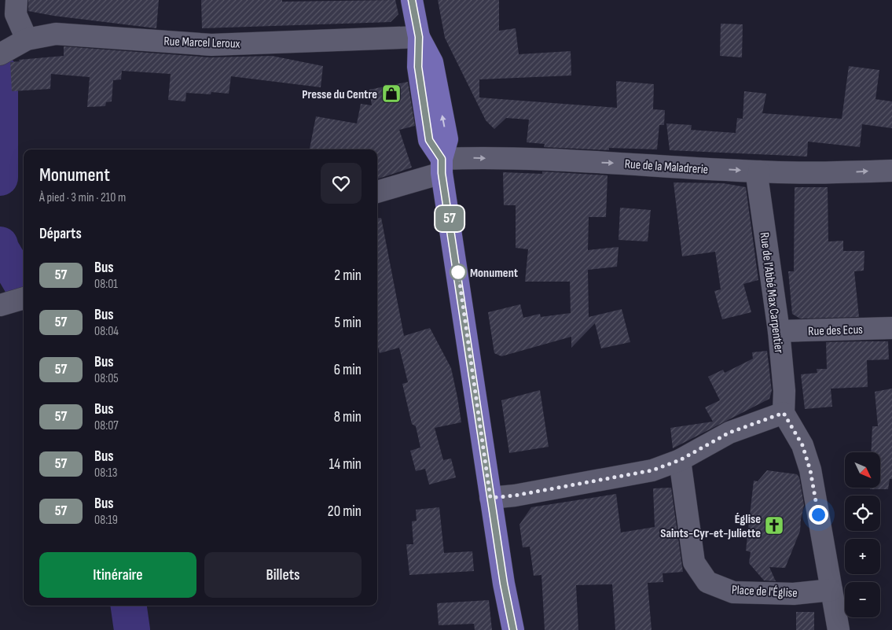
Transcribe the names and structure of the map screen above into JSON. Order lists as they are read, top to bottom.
{
  "streets": {
    "street": [
      "Rue Marcel Leroux",
      "Rue de la Maladrerie",
      "Rue de l'Abbé Max Carpentier",
      "Rue des Ecus",
      "Place de l'Église"
    ]
  },
  "crossings": [
    ["Rue de la Maladrerie", "Rue de l'Abbé Max Carpentier"],
    ["Rue de l'Abbé Max Carpentier", "Rue des Ecus"]
  ],
  "one_way": ["Rue de la Maladrerie"],
  "places": {
    "shop": ["Presse du Centre"],
    "other": ["Monument"],
    "church": ["Église Saints-Cyr-et-Juliette"]
  },
  "lines": ["bus line 57"],
  "north": "bottom right",
  "page": {
    "on_map": "57",
    "heading": [
      ["Monument", "À pied · 3 min · 210 m"],
      "Départs"
    ],
    "list": [
      {
        "mark": "57",
        "name": "Bus",
        "note": "08:01",
        "value": "2 min"
      },
      {
        "mark": "57",
        "name": "Bus",
        "note": "08:04",
        "value": "5 min"
      },
      {
        "mark": "57",
        "name": "Bus",
        "note": "08:05",
        "value": "6 min"
      },
      {
        "mark": "57",
        "name": "Bus",
        "note": "08:07",
        "value": "8 min"
      },
      {
        "mark": "57",
        "name": "Bus",
        "note": "08:13",
        "value": "14 min"
      },
      {
        "mark": "57",
        "name": "Bus",
        "note": "08:19",
        "value": "20 min"
      }
    ],
    "map_buttons": ["+", "−"],
    "buttons": ["Itinéraire", "Billets"]
  }
}
